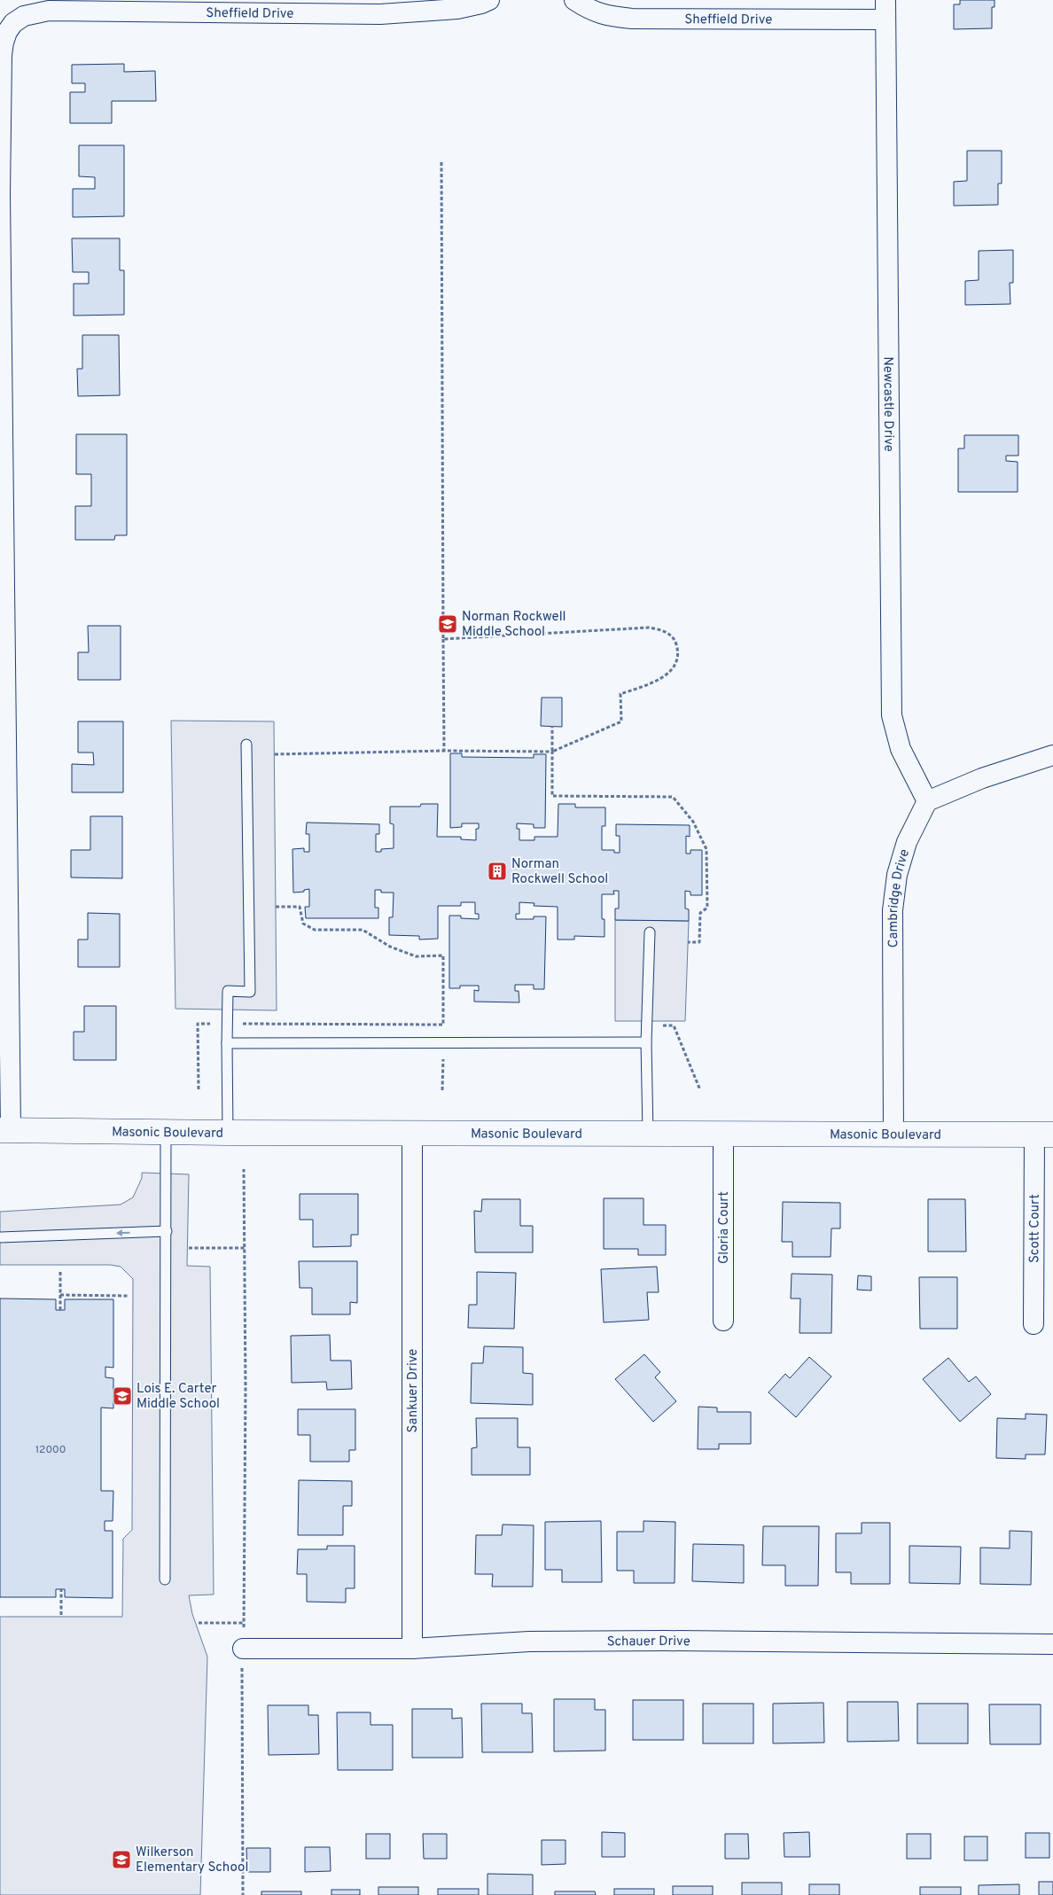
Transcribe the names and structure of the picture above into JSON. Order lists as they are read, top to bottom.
{
  "streets": {
    "street": [
      "Sheffield Drive",
      "Newcastle Drive",
      "Cambridge Drive",
      "Masonic Boulevard",
      "Gloria Court",
      "Scott Court",
      "Sankuer Drive",
      "Schauer Drive"
    ]
  },
  "crossings": [
    ["Sheffield Drive", "Newcastle Drive"],
    ["Sheffield Drive", "Masonic Boulevard"],
    ["Newcastle Drive", "Cambridge Drive"],
    ["Cambridge Drive", "Masonic Boulevard"],
    ["Masonic Boulevard", "Gloria Court"],
    ["Masonic Boulevard", "Scott Court"],
    ["Masonic Boulevard", "Sankuer Drive"],
    ["Sankuer Drive", "Schauer Drive"]
  ],
  "places": {
    "school or university": ["Norman Rockwell Middle School", "Lois E. Carter Middle School", "Wilkerson Elementary School"],
    "building": ["Norman Rockwell School"]
  },
  "house_numbers": ["12000"]
}
